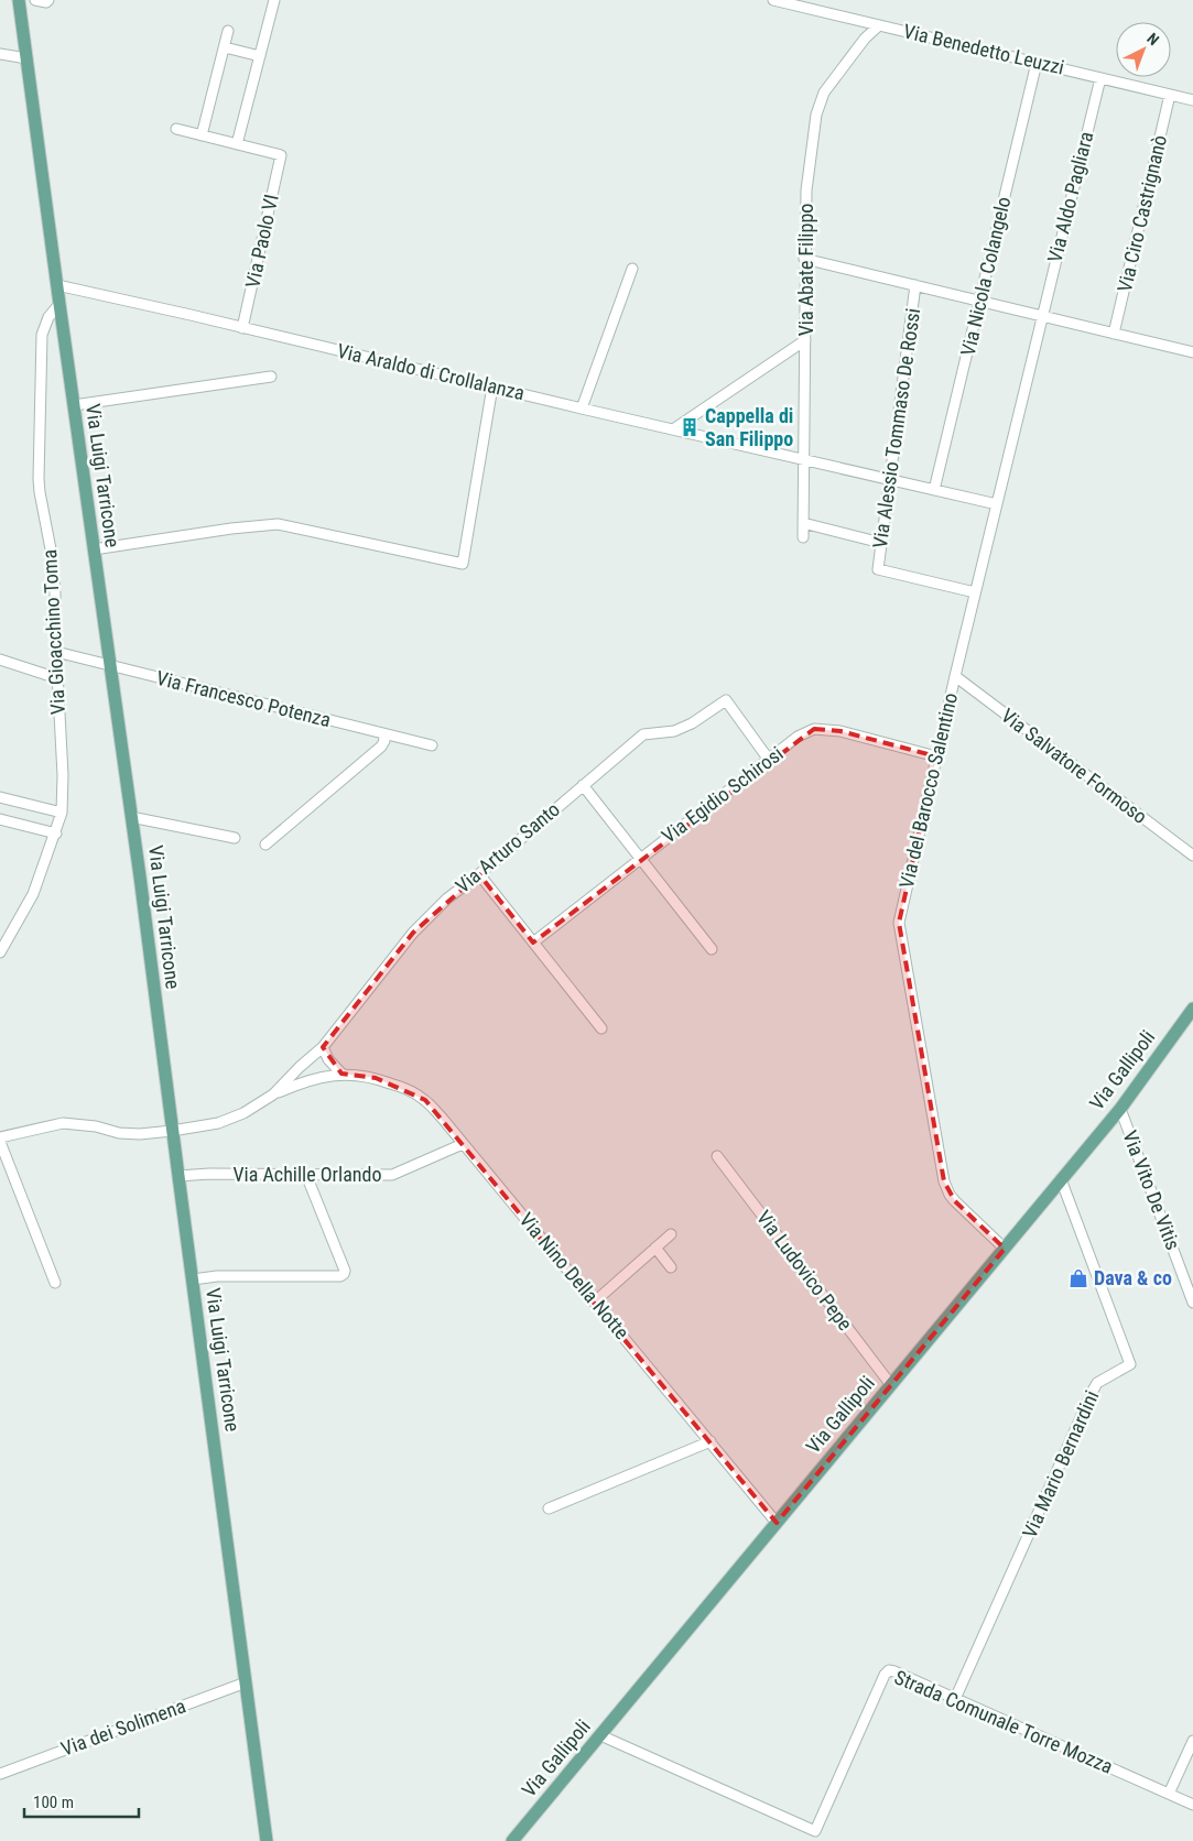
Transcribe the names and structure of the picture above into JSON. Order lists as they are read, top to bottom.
{
  "streets": {
    "main road": ["Via Luigi Tarricone", "Via Gallipoli"],
    "street": [
      "Via Benedetto Leuzzi",
      "Via Aldo Pagliara",
      "Via Ciro Castrignanò",
      "Via Paolo VI",
      "Via Abate Filippo",
      "Via Nicola Colangelo",
      "Via Araldo di Crollalanza",
      "Via Alessio Tommaso De Rossi",
      "Via Gioacchino Toma",
      "Via Francesco Potenza",
      "Via Salvatore Formoso",
      "Via del Barocco Salentino",
      "Via Egidio Schirosi",
      "Via Arturo Santo",
      "Via Achille Orlando",
      "Via Vito De Vitis",
      "Via Ludovico Pepe",
      "Via Nino Della Notte",
      "Via Mario Bernardini",
      "Strada Comunale Torre Mozza",
      "Via dei Solimena"
    ]
  },
  "crossings": [
    ["Via Benedetto Leuzzi", "Via Aldo Pagliara"],
    ["Via Benedetto Leuzzi", "Via Ciro Castrignanò"],
    ["Via Benedetto Leuzzi", "Via Abate Filippo"],
    ["Via Benedetto Leuzzi", "Via Nicola Colangelo"],
    ["Via Aldo Pagliara", "Via del Barocco Salentino"],
    ["Via Paolo VI", "Via Araldo di Crollalanza"],
    ["Via Abate Filippo", "Via Araldo di Crollalanza"],
    ["Via Nicola Colangelo", "Via Araldo di Crollalanza"],
    ["Via Araldo di Crollalanza", "Via Alessio Tommaso De Rossi"],
    ["Via Araldo di Crollalanza", "Via Luigi Tarricone"],
    ["Via Araldo di Crollalanza", "Via del Barocco Salentino"],
    ["Via Alessio Tommaso De Rossi", "Via del Barocco Salentino"],
    ["Via Luigi Tarricone", "Via Gioacchino Toma"],
    ["Via Luigi Tarricone", "Via Francesco Potenza"],
    ["Via Luigi Tarricone", "Via Arturo Santo"],
    ["Via Luigi Tarricone", "Via Achille Orlando"],
    ["Via Luigi Tarricone", "Via dei Solimena"],
    ["Via Gioacchino Toma", "Via Francesco Potenza"],
    ["Via Salvatore Formoso", "Via del Barocco Salentino"],
    ["Via del Barocco Salentino", "Via Egidio Schirosi"],
    ["Via del Barocco Salentino", "Via Gallipoli"],
    ["Via Egidio Schirosi", "Via Arturo Santo"],
    ["Via Arturo Santo", "Via Nino Della Notte"],
    ["Via Gallipoli", "Via Vito De Vitis"],
    ["Via Gallipoli", "Via Ludovico Pepe"],
    ["Via Gallipoli", "Via Nino Della Notte"],
    ["Via Gallipoli", "Via Mario Bernardini"],
    ["Via Gallipoli", "Strada Comunale Torre Mozza"],
    ["Via Achille Orlando", "Via Nino Della Notte"],
    ["Via Mario Bernardini", "Strada Comunale Torre Mozza"]
  ],
  "places": {
    "building": ["Cappella di San Filippo"],
    "shop": ["Dava & co"]
  },
  "scale_bar": "100 m",
  "north": "top right"
}
